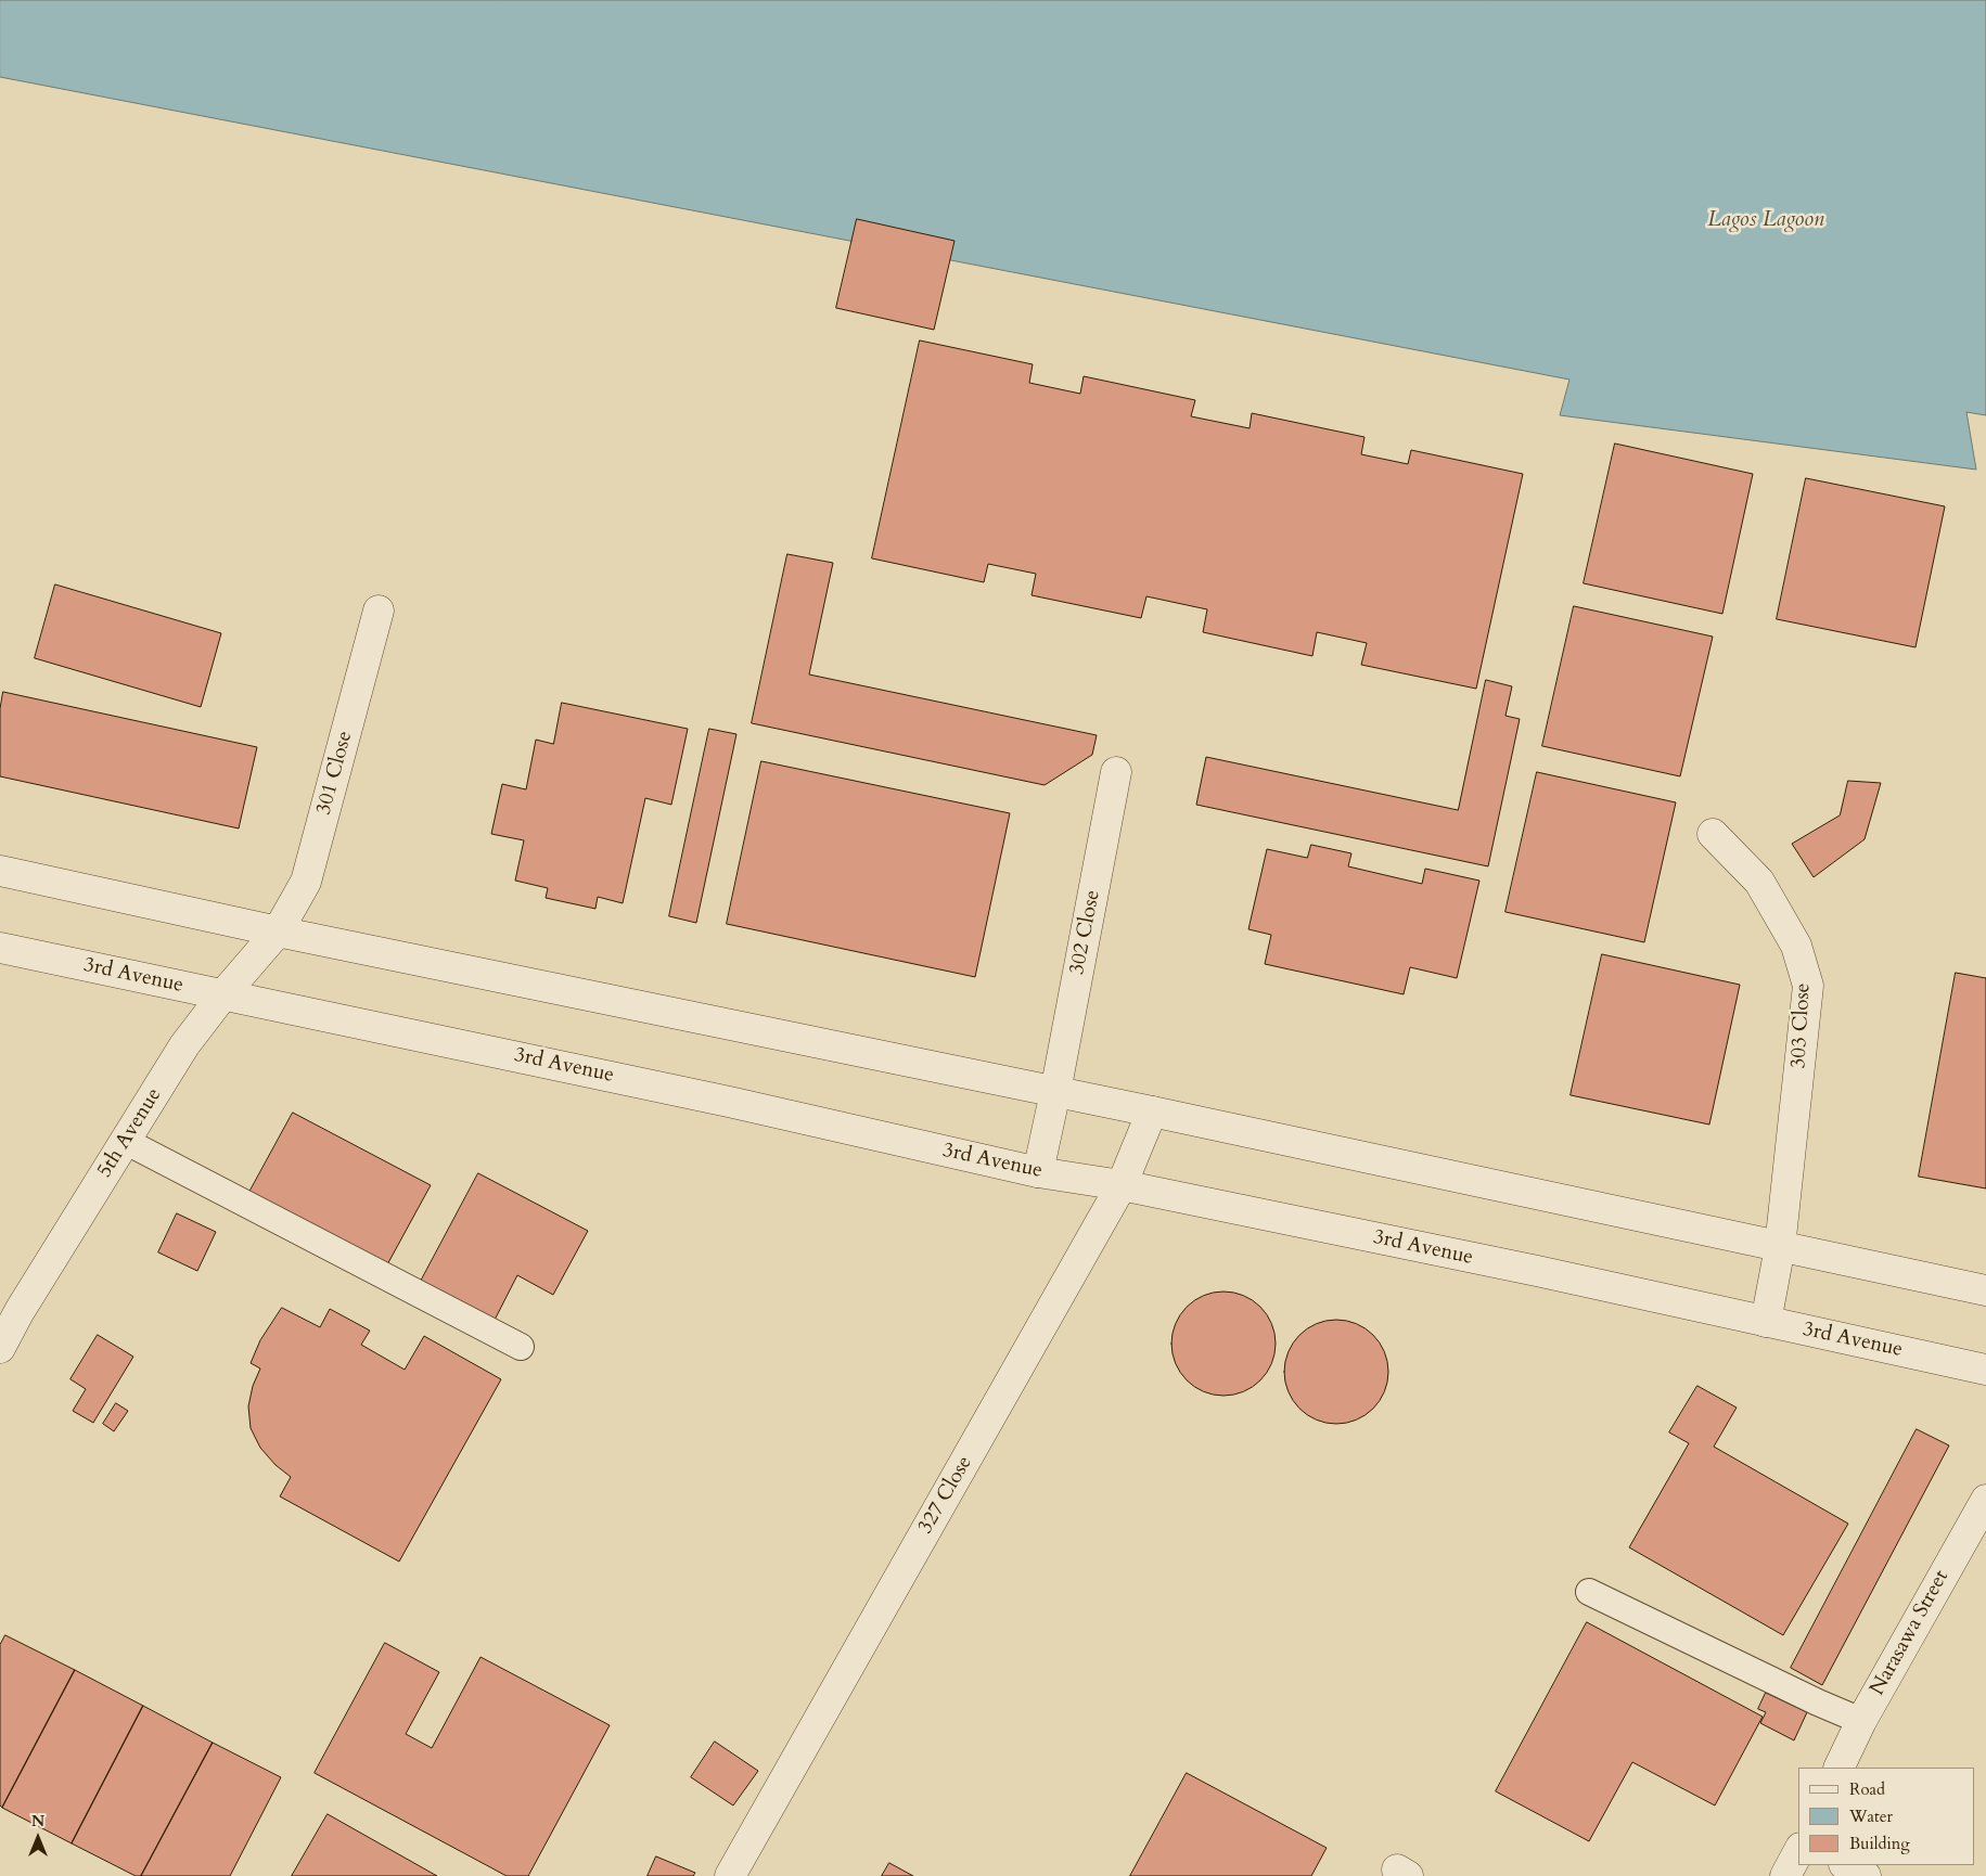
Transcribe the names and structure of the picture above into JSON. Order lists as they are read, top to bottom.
{
  "streets": {
    "street": [
      "301 Close",
      "302 Close",
      "3rd Avenue",
      "303 Close",
      "5th Avenue",
      "327 Close",
      "Narasawa Street"
    ]
  },
  "crossings": [
    ["301 Close", "5th Avenue"],
    ["302 Close", "3rd Avenue"],
    ["3rd Avenue", "303 Close"],
    ["3rd Avenue", "5th Avenue"],
    ["3rd Avenue", "327 Close"]
  ],
  "water": ["Lagos Lagoon"],
  "legend": ["Road", "Water", "Building"],
  "north": "top"
}
